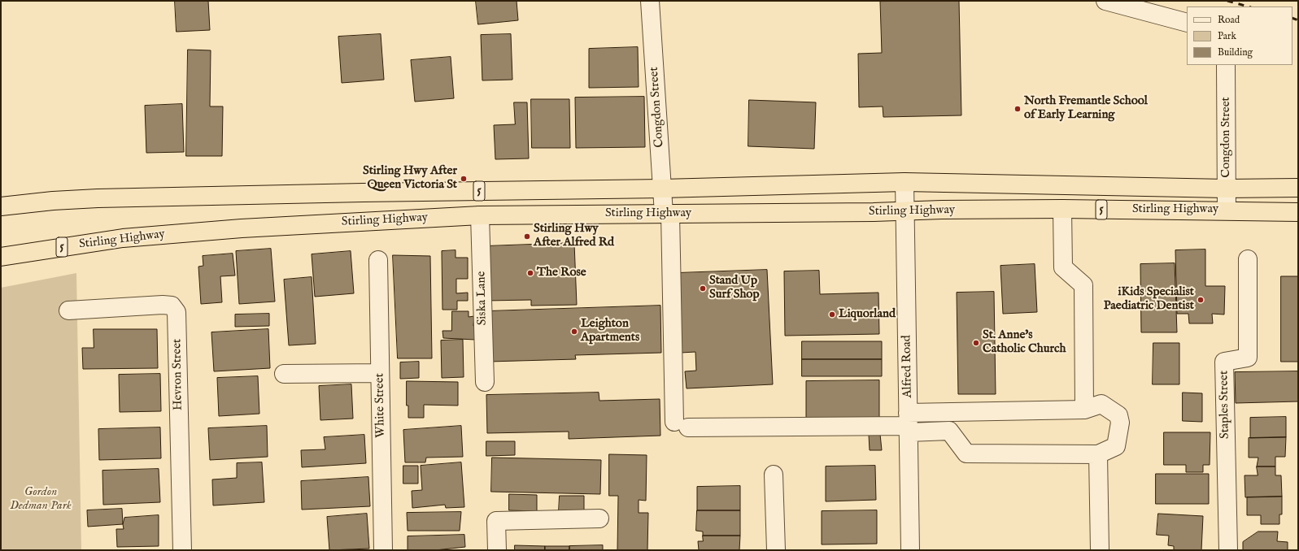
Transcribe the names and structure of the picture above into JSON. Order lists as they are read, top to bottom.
{
  "streets": {
    "highway": ["5", "Stirling Highway"],
    "street": [
      "Congdon Street",
      "Siska Lane",
      "Alfred Road",
      "Hevron Street",
      "Staples Street",
      "White Street"
    ]
  },
  "crossings": [
    ["Congdon Street", "Stirling Highway"],
    ["Congdon Street", "Alfred Road"],
    ["Stirling Highway", "Siska Lane"],
    ["Stirling Highway", "Alfred Road"]
  ],
  "parks": ["Gordon Dedman Park"],
  "places": [
    "North Fremantle School of Early Learning",
    "Stirling Hwy After Queen Victoria St",
    "Stirling Hwy After Alfred Rd",
    "The Rose",
    "Stand Up Surf Shop",
    "iKids Specialist Paediatric Dentist",
    "Liquorland",
    "Leighton Apartments",
    "St. Anne's Catholic Church"
  ],
  "legend": ["Road", "Park", "Building"]
}
